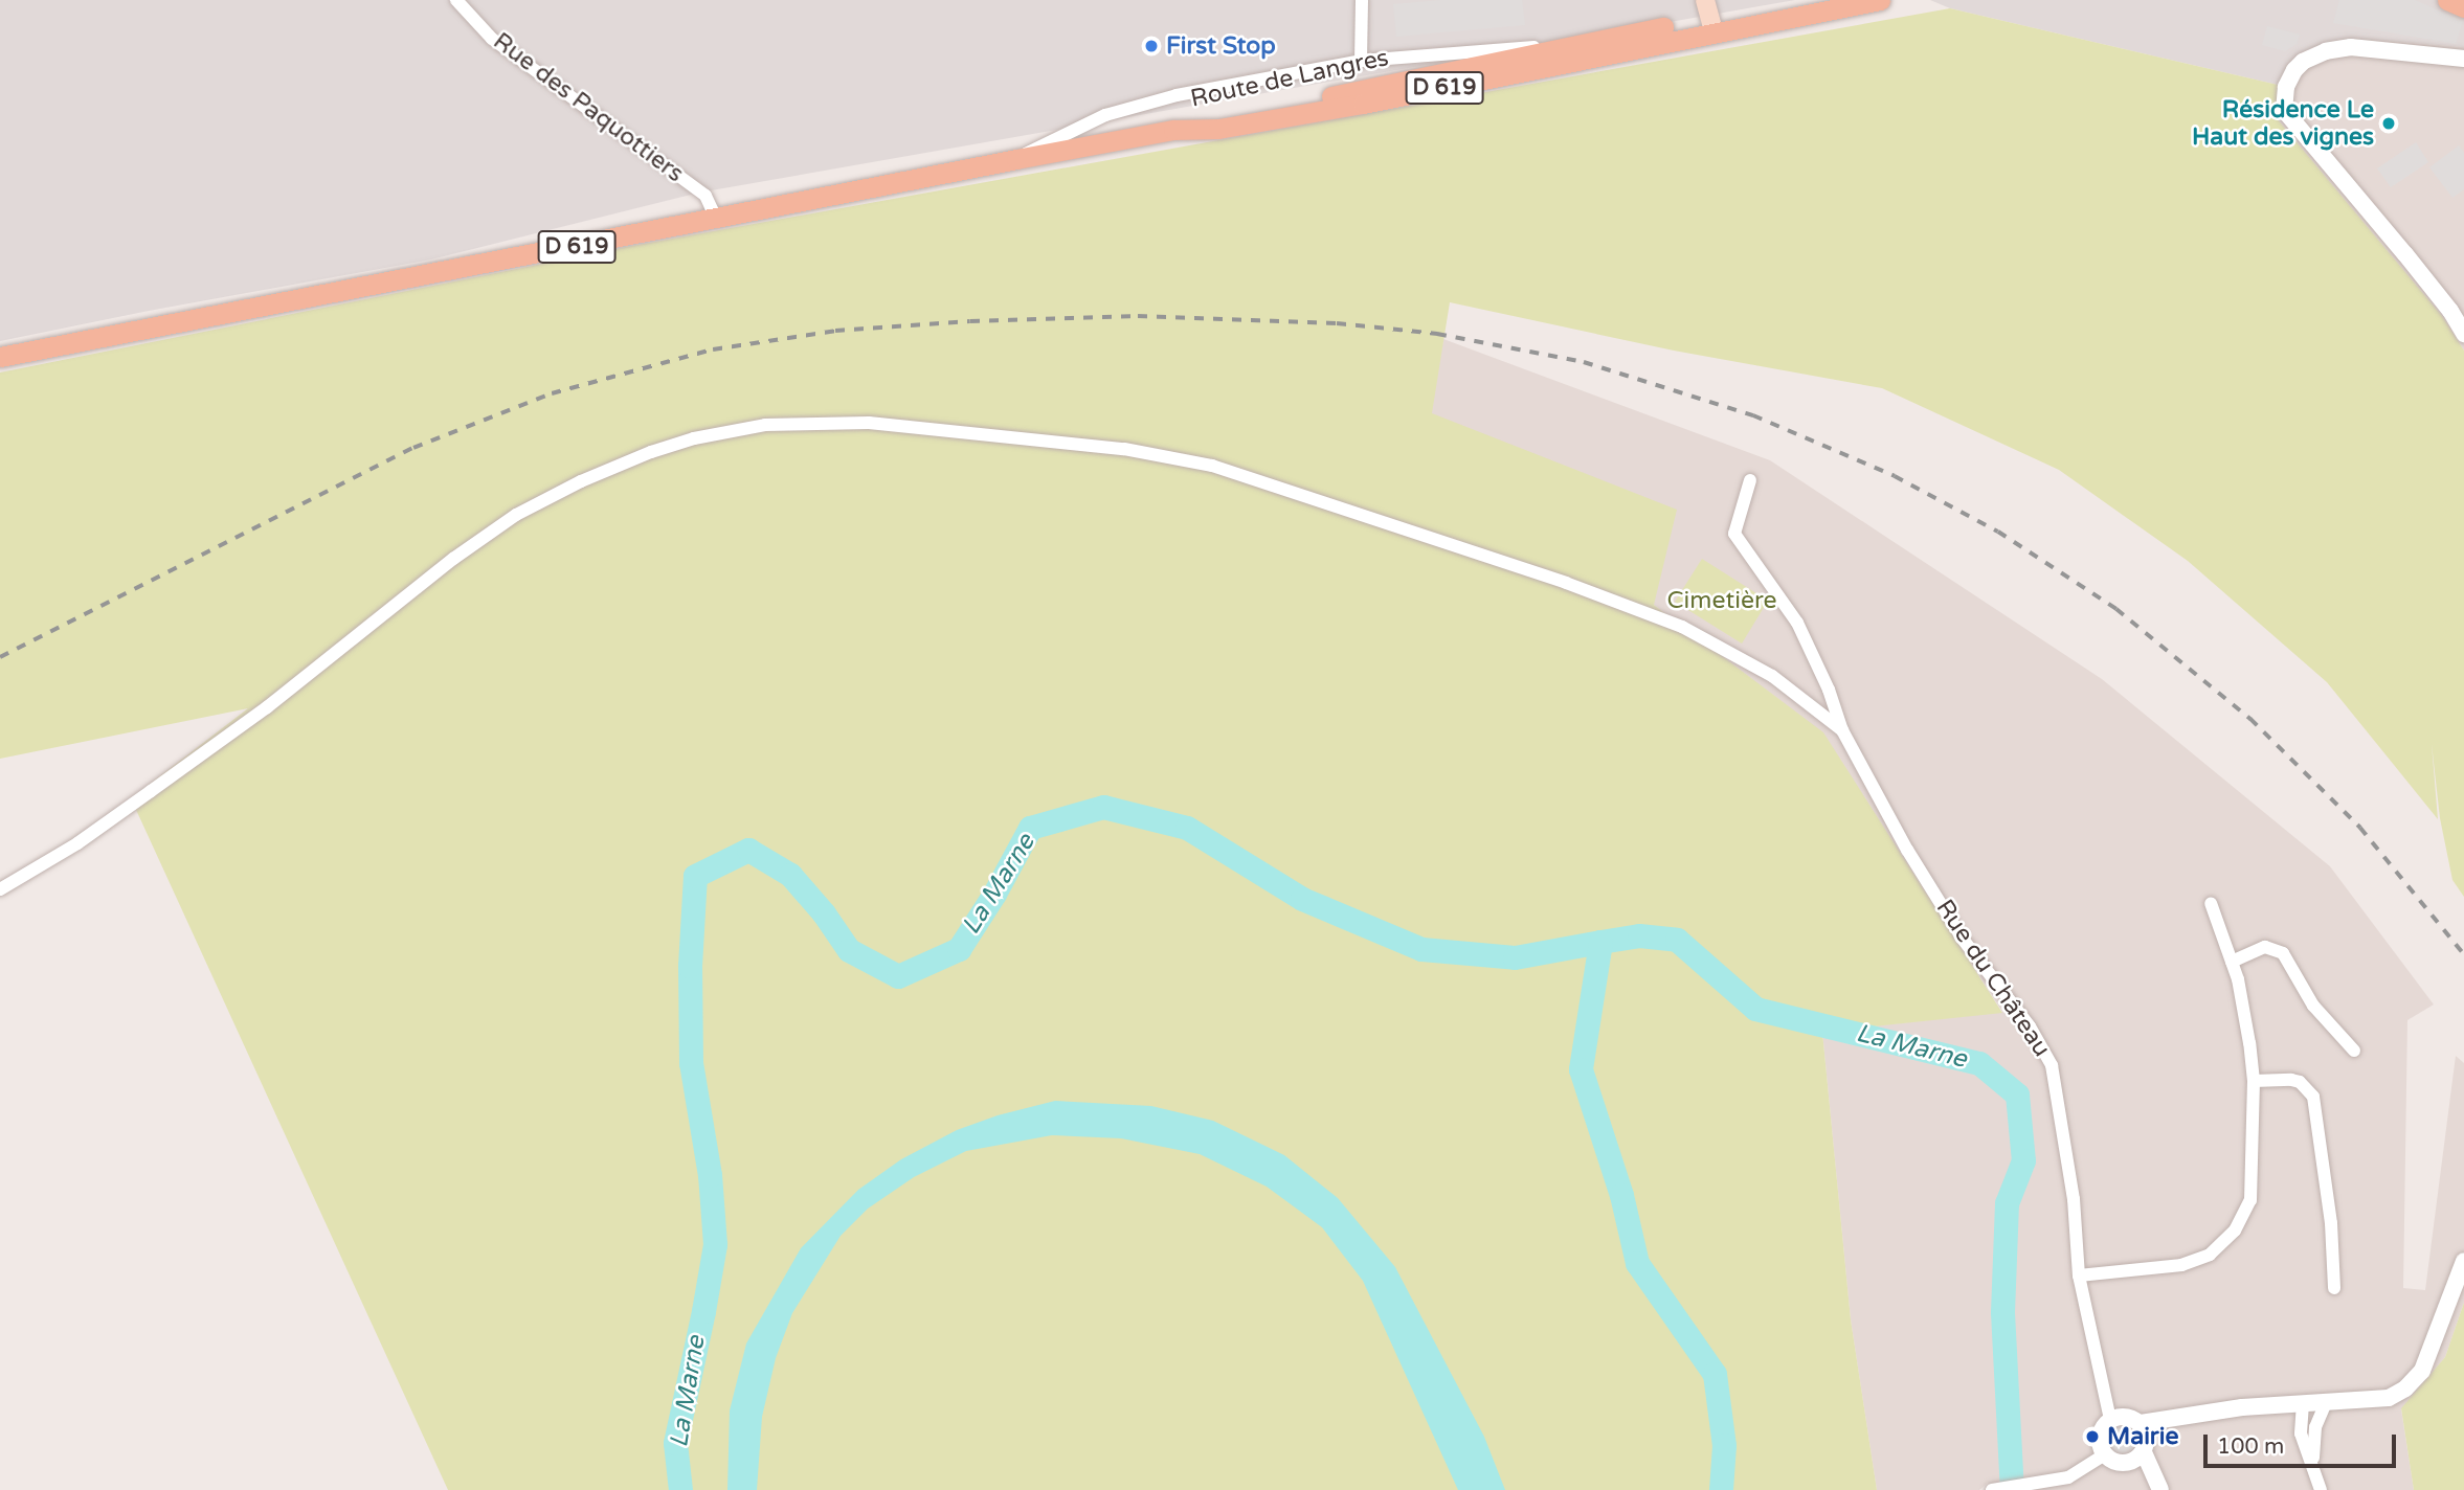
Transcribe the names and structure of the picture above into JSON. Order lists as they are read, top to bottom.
{
  "streets": {
    "main road": ["Route de Langres", "D 619"],
    "street": ["Rue des Paquottiers", "Rue du Château"]
  },
  "crossings": [
    ["Route de Langres", "D 619"],
    ["D 619", "Rue des Paquottiers"]
  ],
  "water": ["La Marne"],
  "parks": ["Cimetière"],
  "places": ["First Stop", "Résidence Le Haut des vignes", "Mairie"],
  "scale_bar": "100 m"
}
